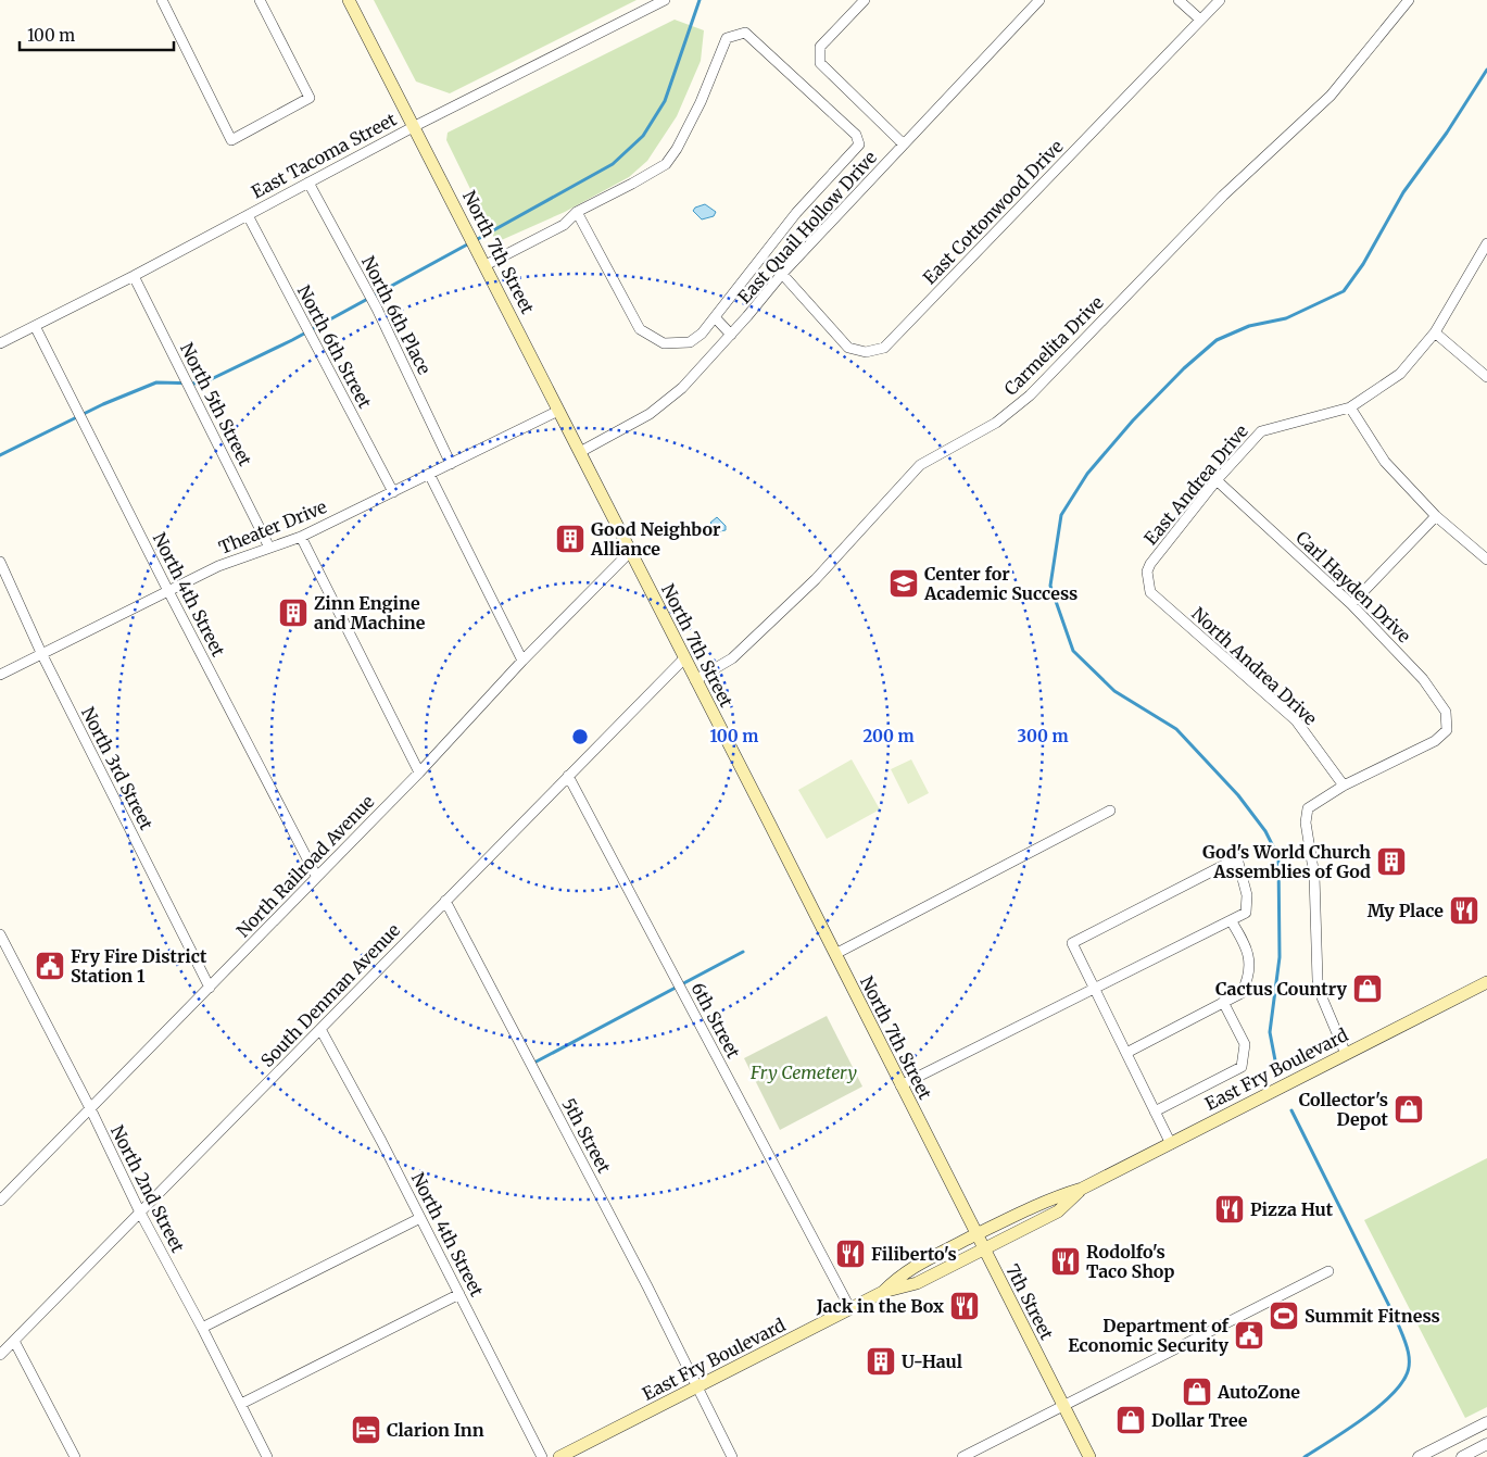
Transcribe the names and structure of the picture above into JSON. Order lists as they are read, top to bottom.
{
  "streets": {
    "main road": ["North 7th Street", "East Fry Boulevard", "7th Street"],
    "street": [
      "East Tacoma Street",
      "East Cottonwood Drive",
      "East Quail Hollow Drive",
      "North 6th Place",
      "Carmelita Drive",
      "North 6th Street",
      "North 5th Street",
      "East Andrea Drive",
      "Theater Drive",
      "Carl Hayden Drive",
      "North 4th Street",
      "North Andrea Drive",
      "North 3rd Street",
      "North Railroad Avenue",
      "South Denman Avenue",
      "6th Street",
      "5th Street",
      "North 2nd Street"
    ]
  },
  "crossings": [
    ["East Tacoma Street", "North 7th Street"],
    ["East Tacoma Street", "North 6th Place"],
    ["East Tacoma Street", "North 6th Street"],
    ["East Tacoma Street", "North 5th Street"],
    ["East Tacoma Street", "North 4th Street"],
    ["East Cottonwood Drive", "East Quail Hollow Drive"],
    ["East Quail Hollow Drive", "North 7th Street"],
    ["North 7th Street", "Carmelita Drive"],
    ["North 7th Street", "Theater Drive"],
    ["North 7th Street", "North Railroad Avenue"],
    ["North 7th Street", "South Denman Avenue"],
    ["North 7th Street", "East Fry Boulevard"],
    ["North 7th Street", "7th Street"],
    ["North 6th Place", "Theater Drive"],
    ["North 6th Street", "Theater Drive"],
    ["North 5th Street", "Theater Drive"],
    ["East Andrea Drive", "Carl Hayden Drive"],
    ["East Andrea Drive", "North Andrea Drive"],
    ["Theater Drive", "North 4th Street"],
    ["Theater Drive", "North 3rd Street"],
    ["Carl Hayden Drive", "North Andrea Drive"],
    ["North 4th Street", "North Railroad Avenue"],
    ["North 4th Street", "South Denman Avenue"],
    ["North 3rd Street", "North Railroad Avenue"],
    ["North Railroad Avenue", "North 2nd Street"],
    ["South Denman Avenue", "6th Street"],
    ["South Denman Avenue", "5th Street"],
    ["South Denman Avenue", "North 2nd Street"],
    ["6th Street", "East Fry Boulevard"],
    ["East Fry Boulevard", "5th Street"],
    ["East Fry Boulevard", "7th Street"]
  ],
  "parks": ["Fry Cemetery"],
  "places": {
    "building": [
      "Good Neighbor Alliance",
      "Zinn Engine and Machine",
      "God's World Church Assemblies of God",
      "U-Haul"
    ],
    "school or university": ["Center for Academic Success"],
    "restaurant": [
      "My Place",
      "Pizza Hut",
      "Filiberto's",
      "Rodolfo's Taco Shop",
      "Jack in the Box"
    ],
    "public building": ["Fry Fire District Station 1", "Department of Economic Security"],
    "shop": [
      "Cactus Country",
      "Collector's Depot",
      "AutoZone",
      "Dollar Tree"
    ],
    "sports": ["Summit Fitness"],
    "hotel": ["Clarion Inn"]
  },
  "scale_bar": "100 m",
  "rings": ["100 m", "200 m", "300 m"]
}
